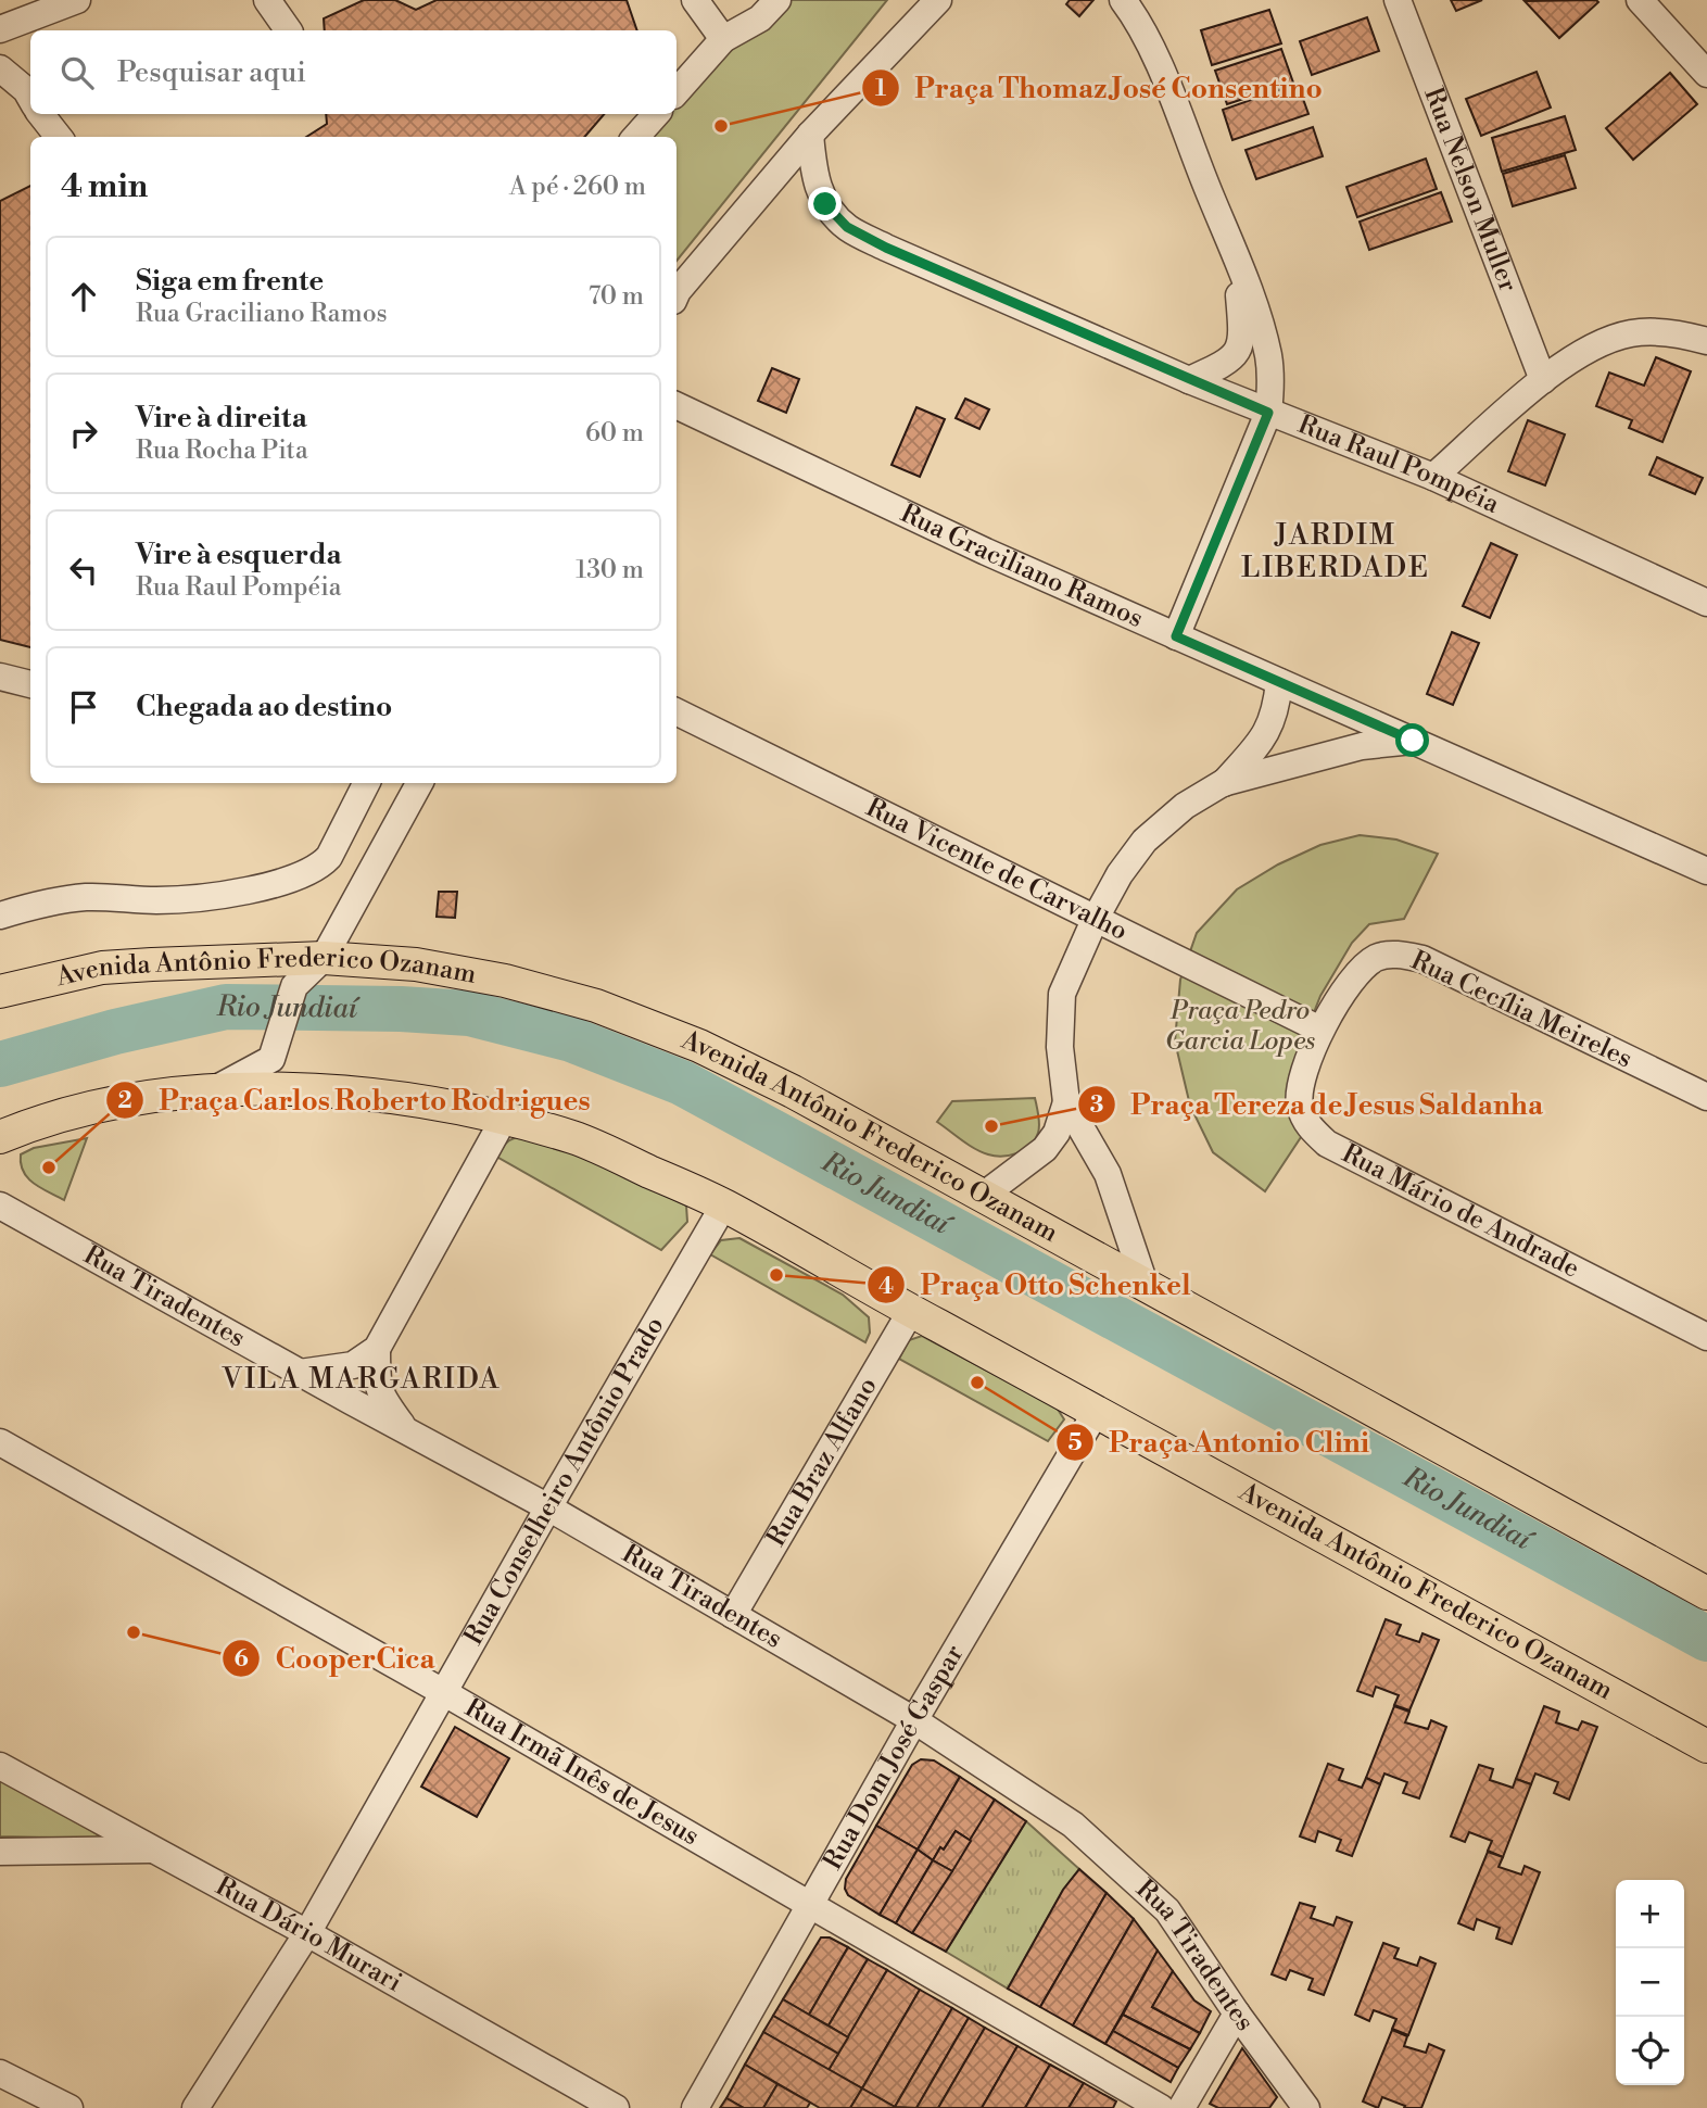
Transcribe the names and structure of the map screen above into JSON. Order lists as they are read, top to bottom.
{
  "streets": {
    "main road": ["Avenida Antônio Frederico Ozanam"],
    "street": [
      "Rua Nelson Muller",
      "Rua Raul Pompéia",
      "Rua Graciliano Ramos",
      "Rua Vicente de Carvalho",
      "Rua Cecília Meireles",
      "Rua Mário de Andrade",
      "Rua Tiradentes",
      "Rua Braz Alfano",
      "Rua Conselheiro Antônio Prado",
      "Rua Dom José Gaspar",
      "Rua Irmã Inês de Jesus",
      "Rua Dário Murari"
    ]
  },
  "crossings": [
    ["Rua Vicente de Carvalho", "Rua Cecília Meireles"],
    ["Rua Vicente de Carvalho", "Rua Mário de Andrade"],
    ["Avenida Antônio Frederico Ozanam", "Rua Braz Alfano"],
    ["Avenida Antônio Frederico Ozanam", "Rua Conselheiro Antônio Prado"],
    ["Avenida Antônio Frederico Ozanam", "Rua Dom José Gaspar"],
    ["Rua Cecília Meireles", "Rua Mário de Andrade"],
    ["Rua Tiradentes", "Rua Braz Alfano"],
    ["Rua Tiradentes", "Rua Conselheiro Antônio Prado"],
    ["Rua Tiradentes", "Rua Dom José Gaspar"],
    ["Rua Conselheiro Antônio Prado", "Rua Irmã Inês de Jesus"],
    ["Rua Conselheiro Antônio Prado", "Rua Dário Murari"],
    ["Rua Dom José Gaspar", "Rua Irmã Inês de Jesus"]
  ],
  "districts": ["JARDIM LIBERDADE", "VILA MARGARIDA"],
  "water": ["Rio Jundiaí"],
  "parks": ["Praça Pedro Garcia Lopes"],
  "places": [
    "Praça Thomaz José Consentino",
    "Praça Tereza de Jesus Saldanha",
    "Praça Carlos Roberto Rodrigues",
    "Praça Otto Schenkel",
    "Praça Antonio Clini",
    "CooperCica"
  ],
  "page": {
    "search": "Pesquisar aqui",
    "heading": ["4 min", "A pé · 260 m"],
    "list": [
      ["Siga em frente", "Rua Graciliano Ramos", "70 m"],
      ["Vire à direita", "Rua Rocha Pita", "60 m"],
      ["Vire à esquerda", "Rua Raul Pompéia", "130 m"],
      "Chegada ao destino"
    ],
    "map_buttons": ["+", "−"]
  }
}
